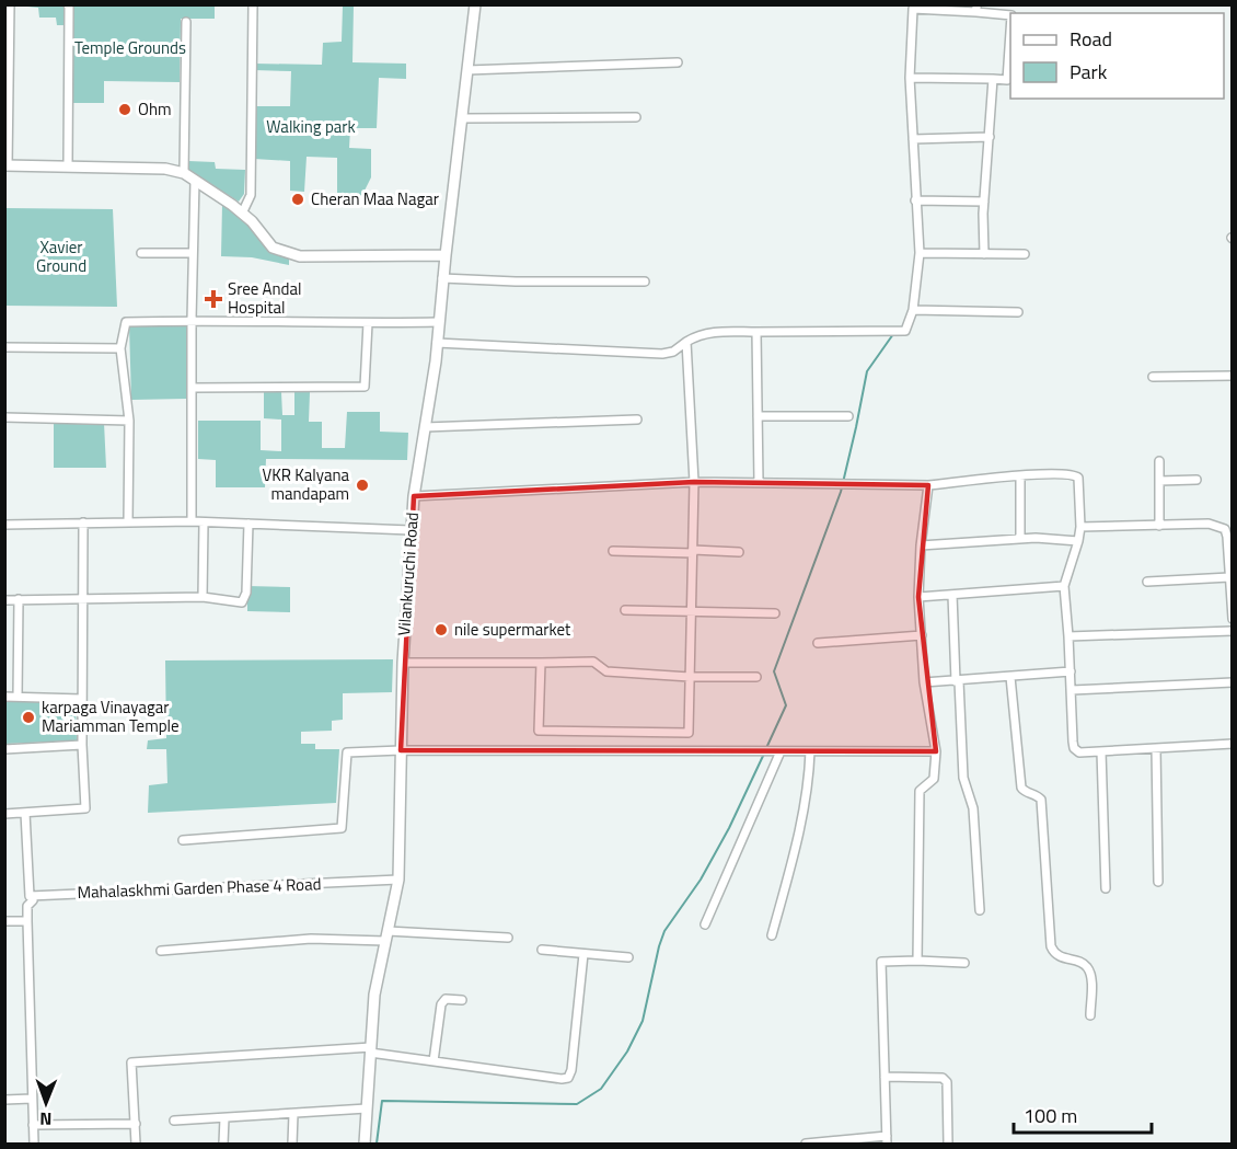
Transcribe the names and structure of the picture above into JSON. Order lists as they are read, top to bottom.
{
  "streets": {
    "main road": ["Vilankuruchi Road"],
    "street": ["Mahalaskhmi Garden Phase 4 Road"]
  },
  "crossings": [
    ["Vilankuruchi Road", "Mahalaskhmi Garden Phase 4 Road"]
  ],
  "parks": ["Temple Grounds", "Walking park", "Xavier Ground"],
  "places": {
    "other": [
      "Ohm",
      "Cheran Maa Nagar",
      "VKR Kalyana mandapam",
      "nile supermarket",
      "karpaga Vinayagar Mariamman Temple"
    ],
    "health": ["Sree Andal Hospital"]
  },
  "legend": ["Road", "Park"],
  "scale_bar": "100 m",
  "north": "bottom"
}
